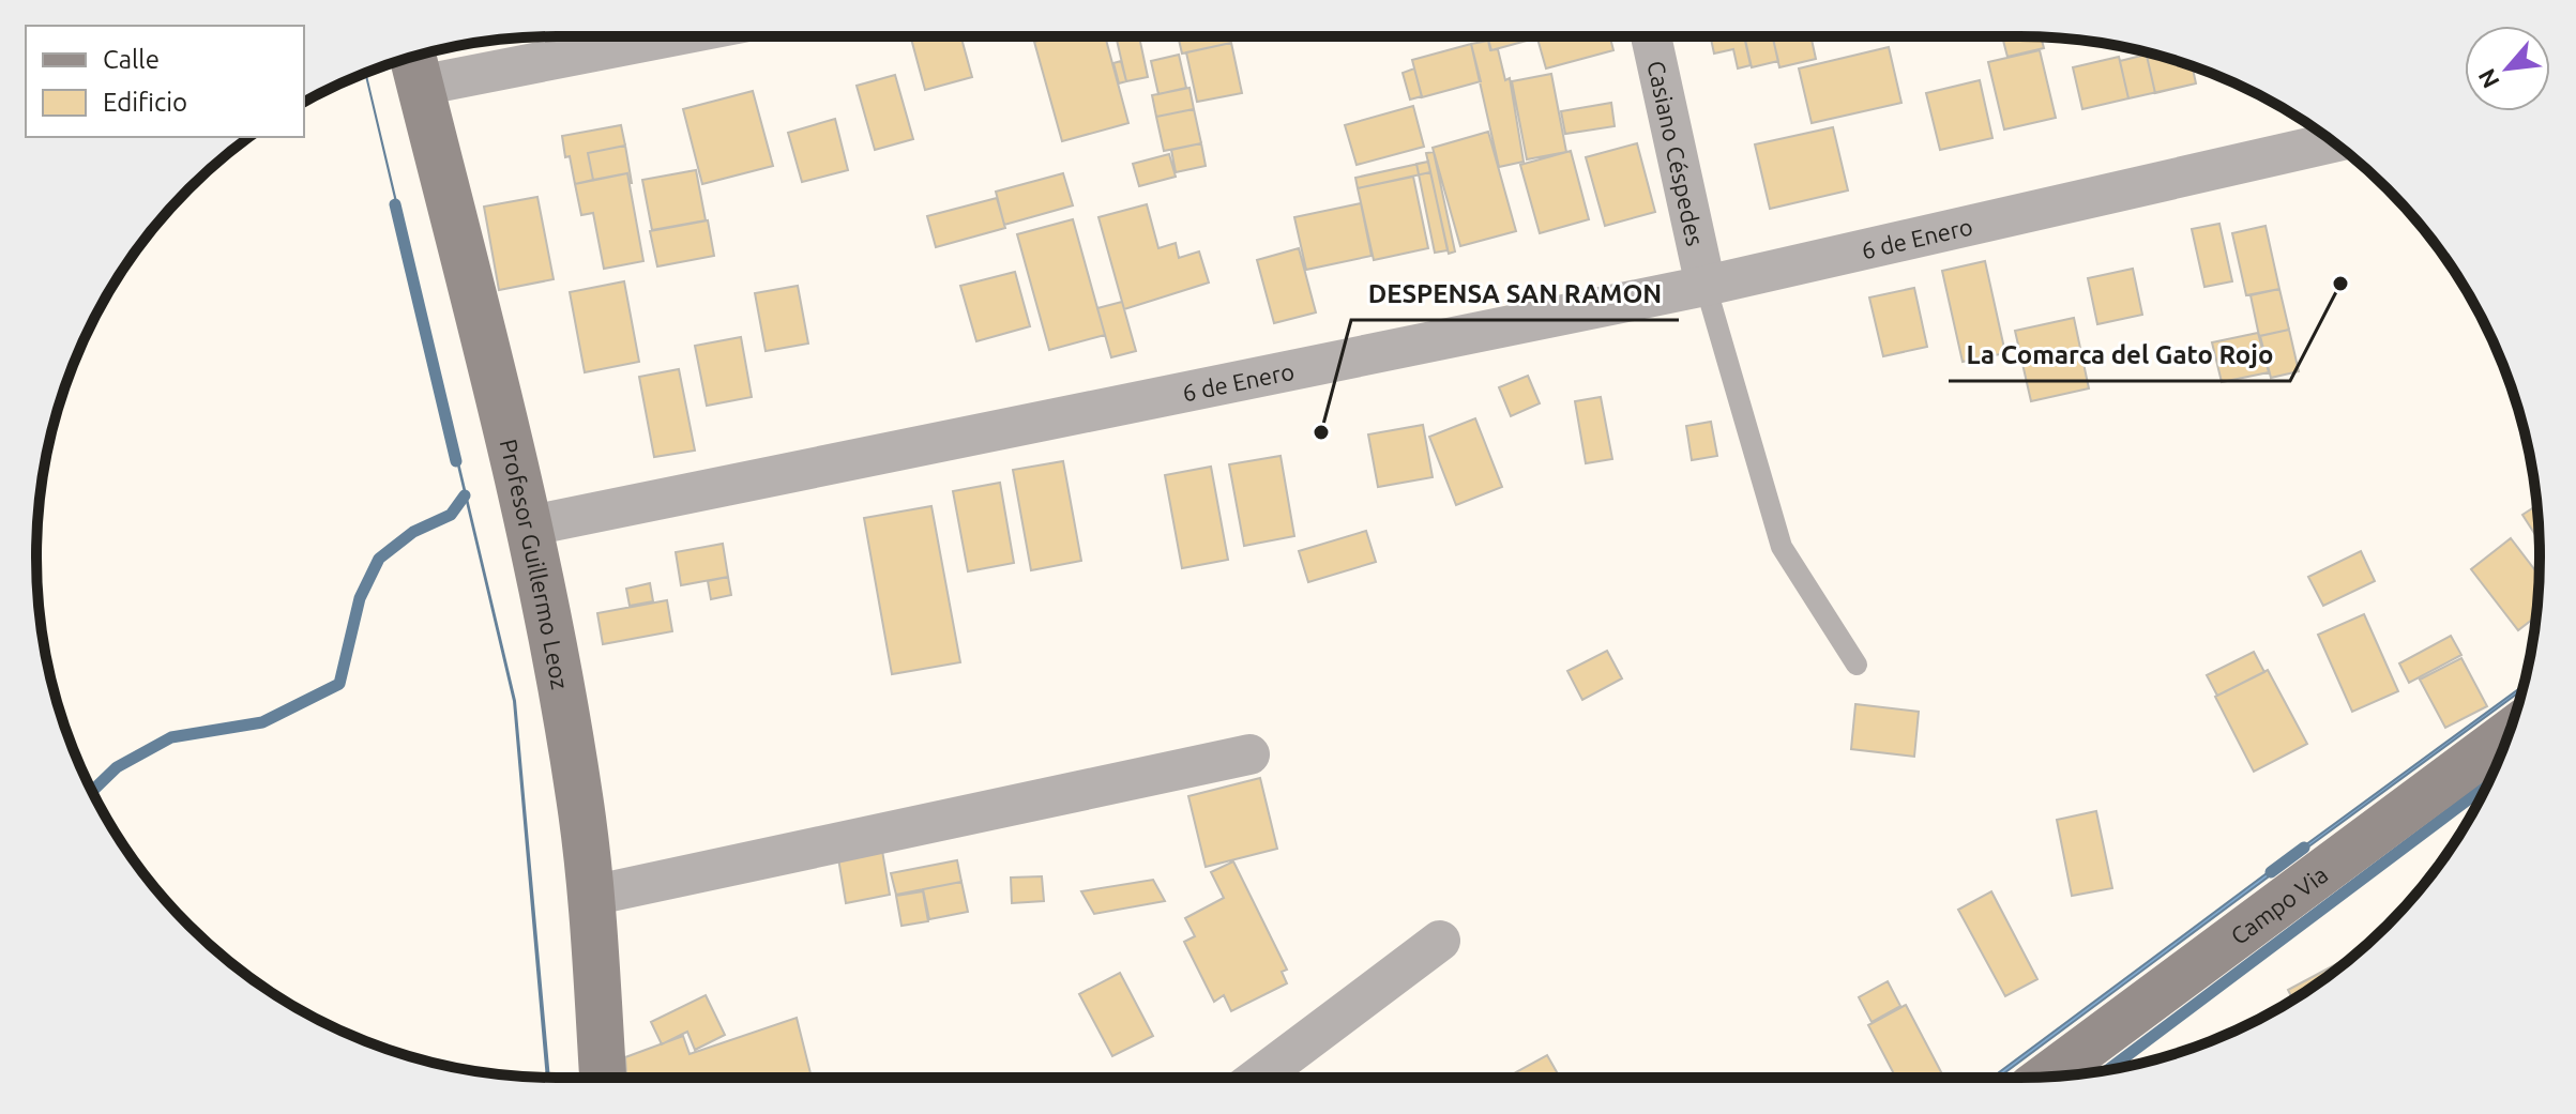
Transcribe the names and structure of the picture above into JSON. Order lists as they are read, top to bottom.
{
  "streets": {
    "street": [
      "Casiano Céspedes",
      "6 de Enero",
      "Profesor Guillermo Leoz",
      "Campo Via"
    ]
  },
  "crossings": [
    ["Casiano Céspedes", "6 de Enero"],
    ["6 de Enero", "Profesor Guillermo Leoz"]
  ],
  "places": ["La Comarca del Gato Rojo", "DESPENSA SAN RAMON"],
  "legend": ["Calle", "Edificio"],
  "north": "bottom left"
}
